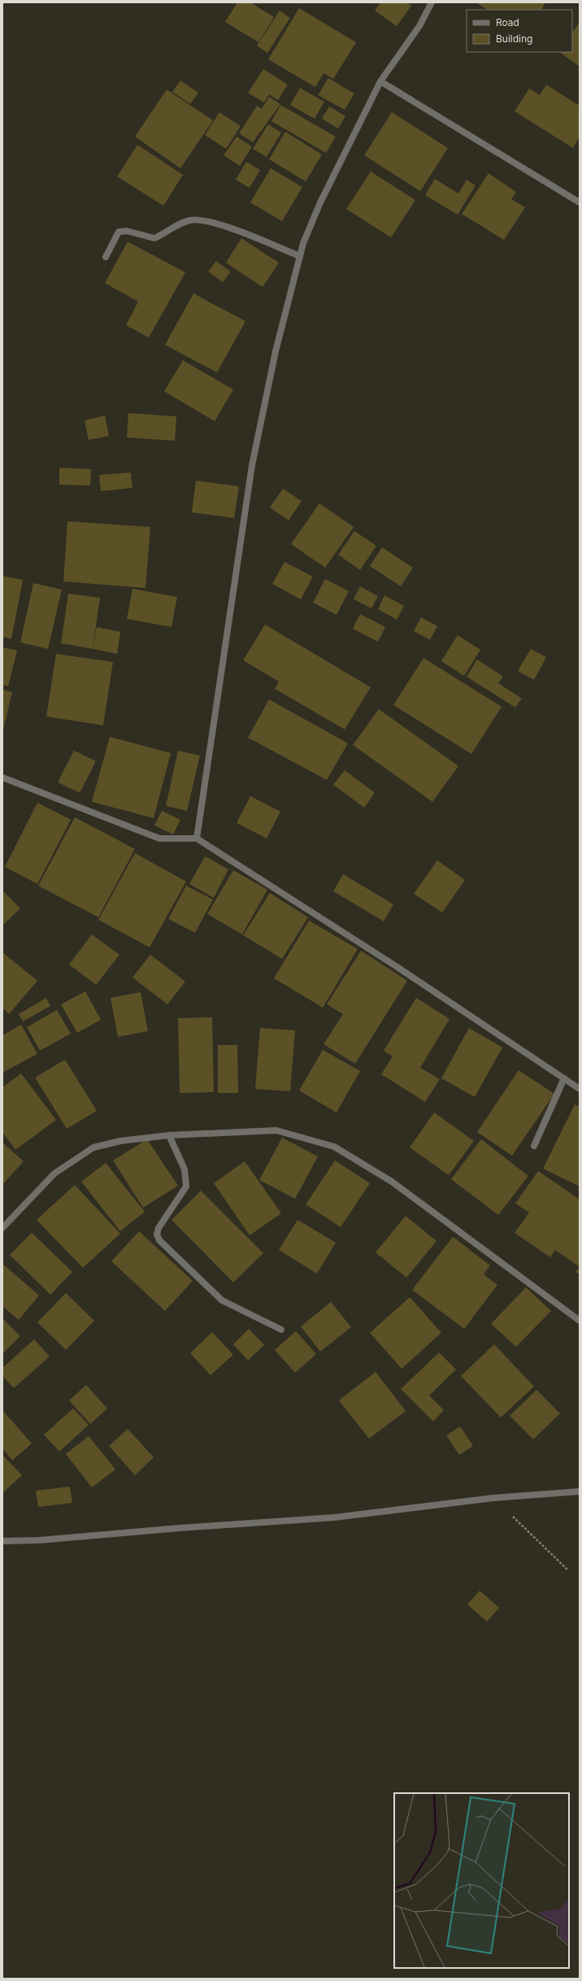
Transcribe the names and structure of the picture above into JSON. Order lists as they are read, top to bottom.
{
  "legend": ["Road", "Building"]
}
